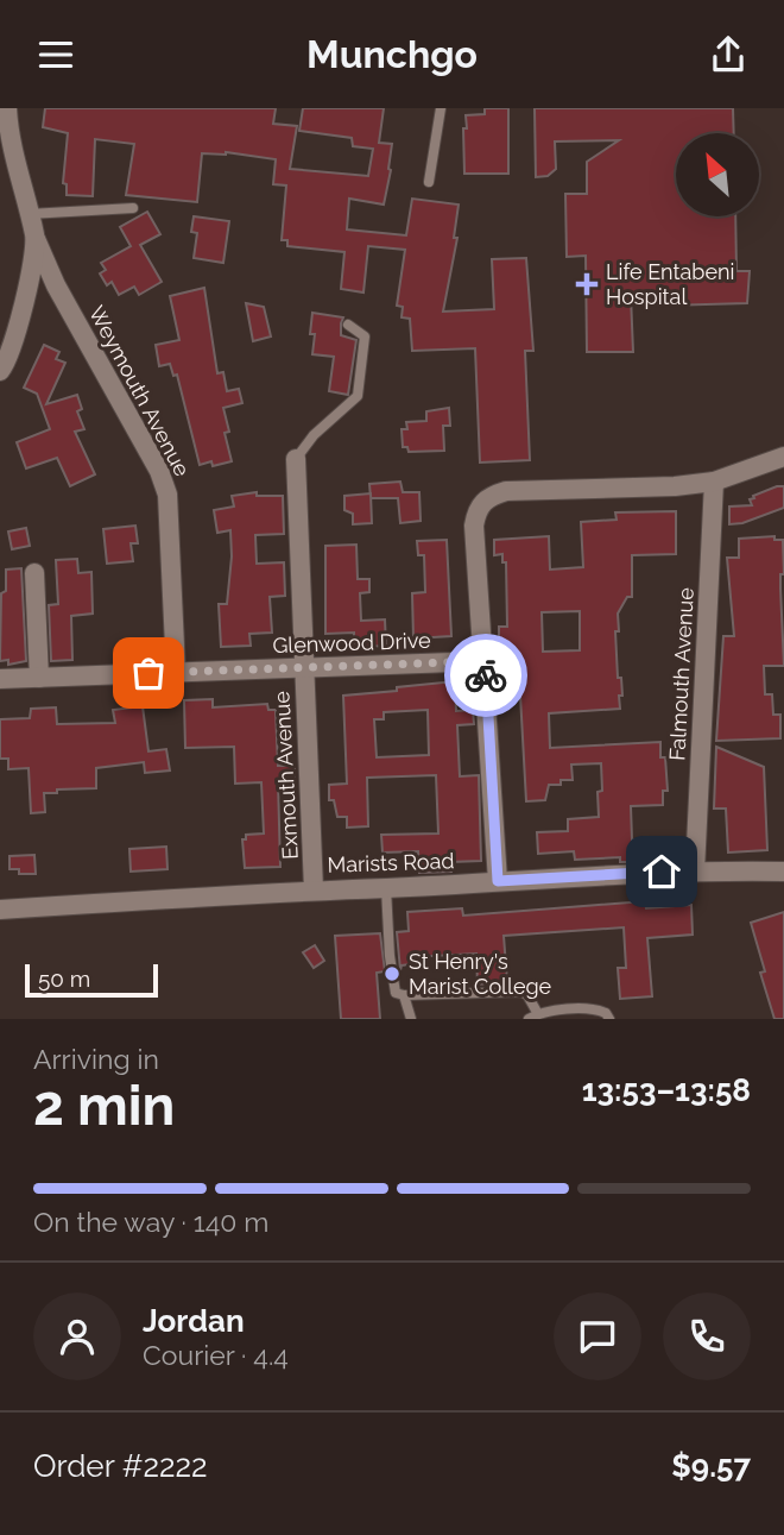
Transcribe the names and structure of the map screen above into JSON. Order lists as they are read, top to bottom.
{
  "streets": {
    "street": [
      "Weymouth Avenue",
      "Glenwood Drive",
      "Falmouth Avenue",
      "Exmouth Avenue",
      "Marists Road"
    ]
  },
  "crossings": [
    ["Weymouth Avenue", "Glenwood Drive"],
    ["Glenwood Drive", "Exmouth Avenue"],
    ["Falmouth Avenue", "Marists Road"],
    ["Exmouth Avenue", "Marists Road"]
  ],
  "places": {
    "health": ["Life Entabeni Hospital"],
    "other": ["St Henry's Marist College"]
  },
  "scale_bar": "50 m",
  "north": "top left",
  "page": {
    "header": "Munchgo",
    "scale": "50 m",
    "heading": ["2 min", "Arriving in", "13:53–13:58"],
    "panel": [
      "Jordan",
      "Courier · 4.4",
      "Order #2222",
      "$9.57"
    ],
    "bar": "On the way · 140 m"
  }
}
